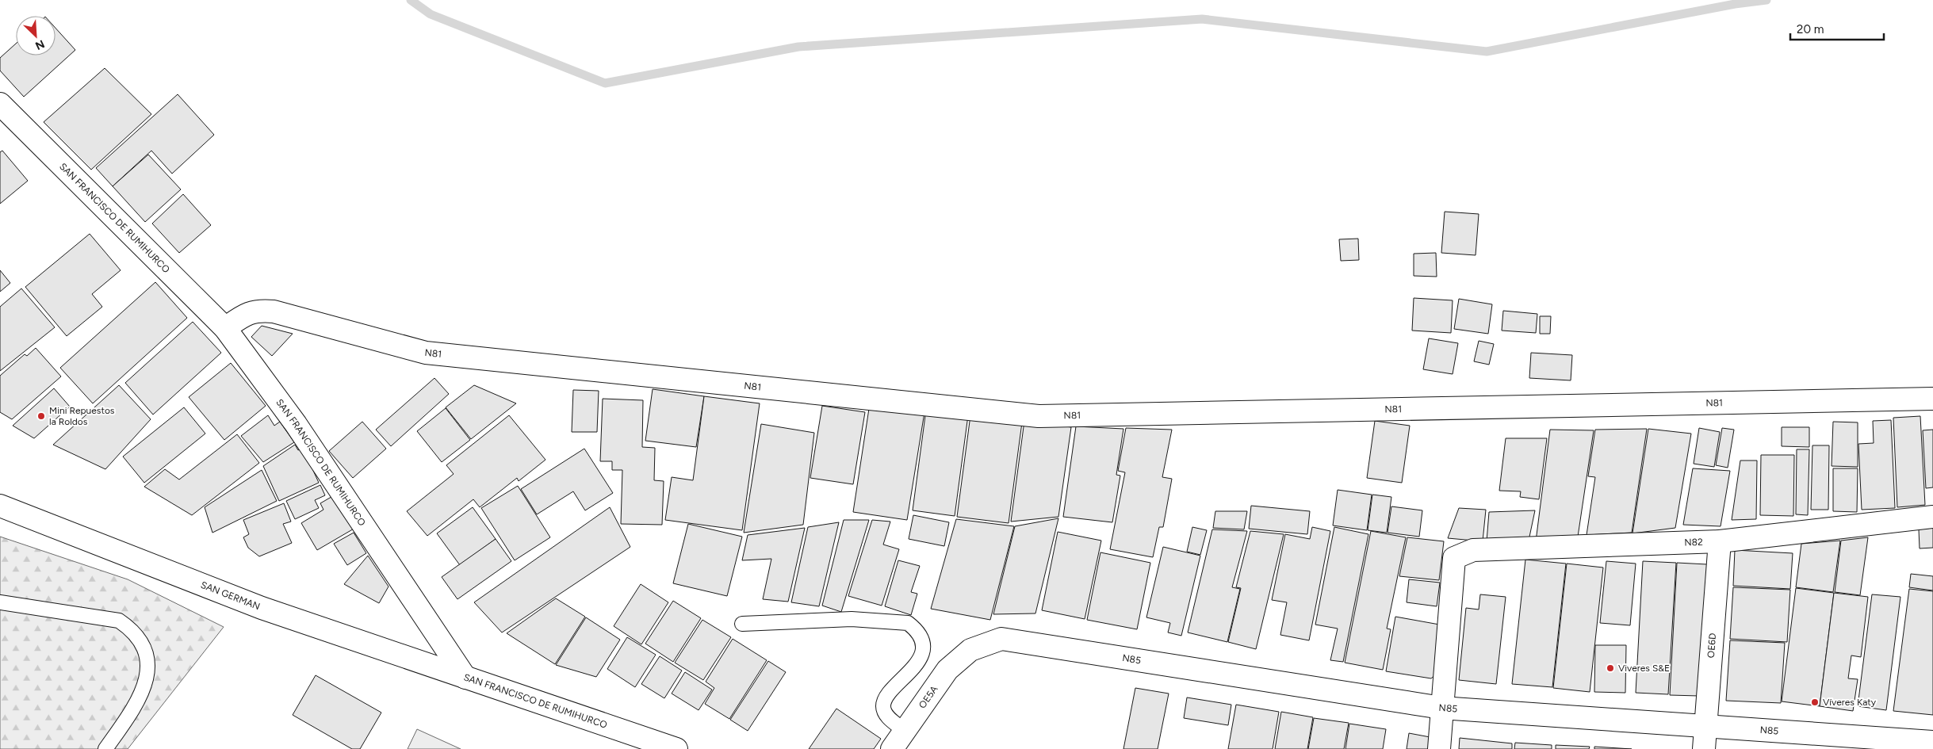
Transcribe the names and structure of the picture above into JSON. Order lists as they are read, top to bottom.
{
  "streets": {
    "street": [
      "SAN FRANCISCO DE RUMIHURCO",
      "N81",
      "N82",
      "SAN GERMAN",
      "OE6D",
      "N85",
      "OE5A"
    ]
  },
  "crossings": [
    ["SAN FRANCISCO DE RUMIHURCO", "N81"],
    ["SAN FRANCISCO DE RUMIHURCO", "SAN GERMAN"],
    ["N82", "OE6D"],
    ["N82", "N85"],
    ["OE6D", "N85"],
    ["N85", "OE5A"]
  ],
  "places": ["Mini Repuestos la Roldos", "Viveres S&E", "Víveres Katy"],
  "scale_bar": "20 m",
  "north": "bottom right"
}
